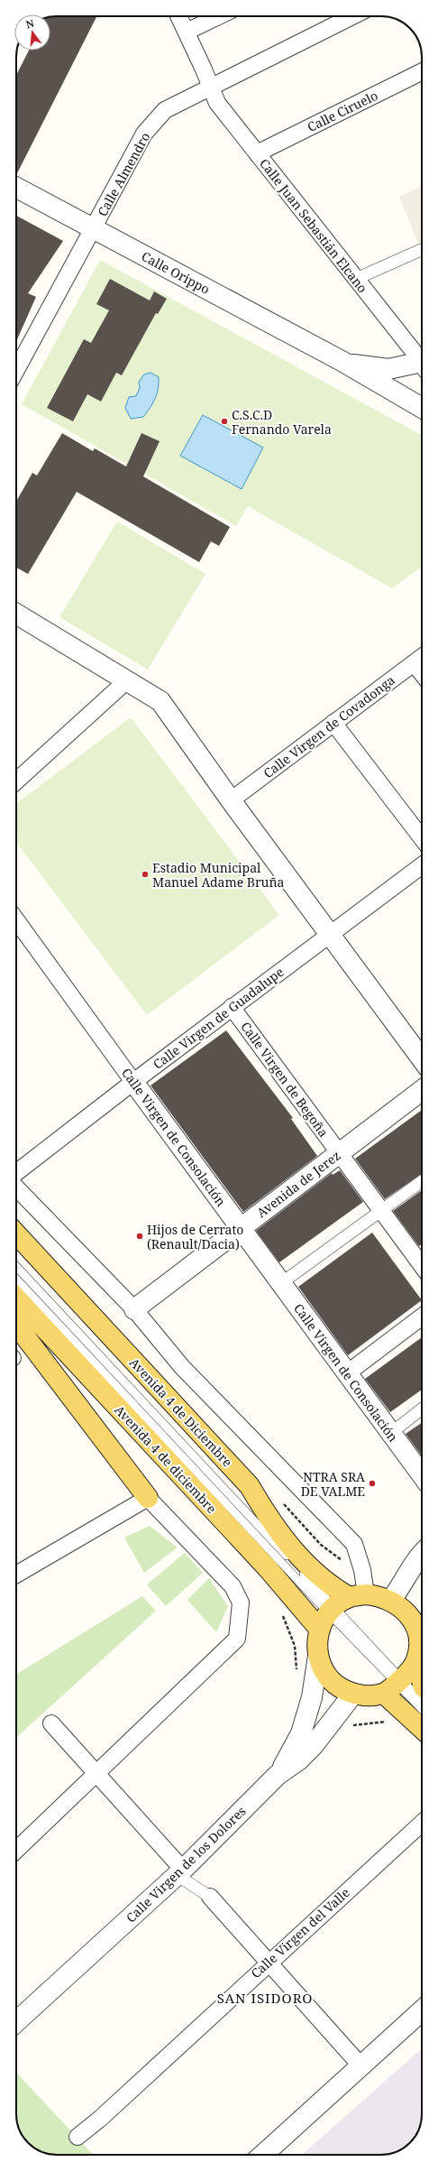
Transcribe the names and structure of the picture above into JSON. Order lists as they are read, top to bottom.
{
  "streets": {
    "main road": ["Avenida 4 de Diciembre", "Avenida 4 de diciembre"],
    "street": [
      "Calle Ciruelo",
      "Calle Almendro",
      "Calle Juan Sebastián Elcano",
      "Calle Orippo",
      "Calle Virgen de Covadonga",
      "Calle Virgen de Guadalupe",
      "Calle Virgen de Begoña",
      "Calle Virgen de Consolación",
      "Avenida de Jerez",
      "Calle Virgen de los Dolores",
      "Calle Virgen del Valle"
    ]
  },
  "crossings": [
    ["Calle Ciruelo", "Calle Juan Sebastián Elcano"],
    ["Calle Almendro", "Calle Juan Sebastián Elcano"],
    ["Calle Almendro", "Calle Orippo"],
    ["Calle Virgen de Guadalupe", "Calle Virgen de Begoña"],
    ["Calle Virgen de Guadalupe", "Calle Virgen de Consolación"],
    ["Calle Virgen de Begoña", "Avenida de Jerez"],
    ["Calle Virgen de Consolación", "Avenida de Jerez"],
    ["Avenida 4 de Diciembre", "Avenida 4 de diciembre"]
  ],
  "districts": ["SAN ISIDORO"],
  "places": [
    "C.S.C.D Fernando Varela",
    "Estadio Municipal Manuel Adame Bruña",
    "Hijos de Cerrato (Renault/Dacia)",
    "NTRA SRA DE VALME"
  ],
  "north": "top"
}
